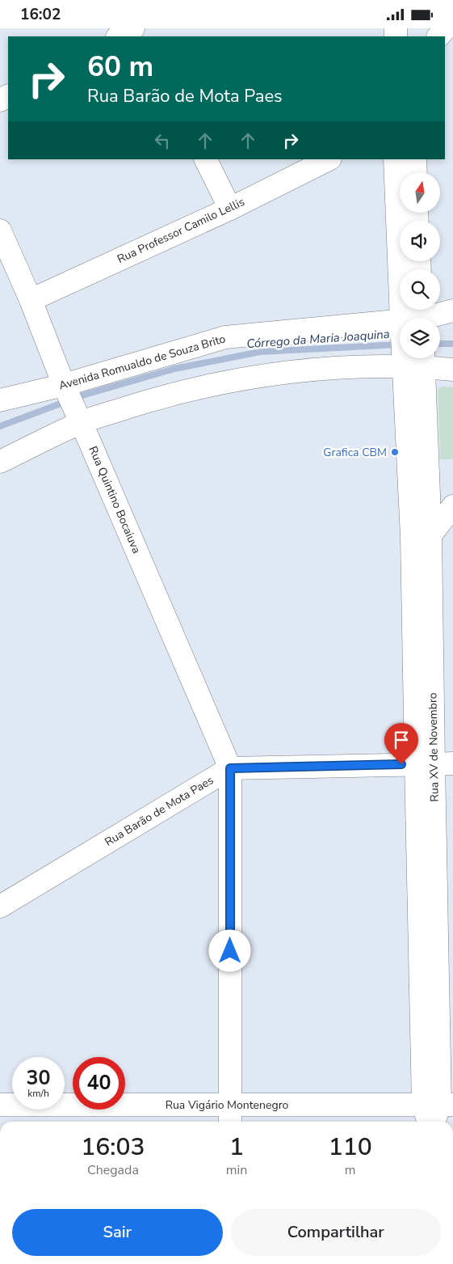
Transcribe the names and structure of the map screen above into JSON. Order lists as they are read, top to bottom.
{
  "streets": {
    "street": [
      "Rua Professor Camilo Lellis",
      "Avenida Romualdo de Souza Brito",
      "Rua Quintino Bocaiuva",
      "Rua XV de Novembro",
      "Rua Barão de Mota Paes",
      "Rua Vigário Montenegro"
    ]
  },
  "crossings": [
    ["Rua Professor Camilo Lellis", "Rua Quintino Bocaiuva"],
    ["Avenida Romualdo de Souza Brito", "Rua Quintino Bocaiuva"],
    ["Avenida Romualdo de Souza Brito", "Rua XV de Novembro"],
    ["Rua Quintino Bocaiuva", "Rua Barão de Mota Paes"],
    ["Rua XV de Novembro", "Rua Barão de Mota Paes"],
    ["Rua XV de Novembro", "Rua Vigário Montenegro"]
  ],
  "water": ["Córrego da Maria Joaquina"],
  "places": ["Grafica CBM"],
  "north": "top",
  "page": {
    "status": "16:02",
    "turn": ["60 m", "Rua Barão de Mota Paes"],
    "speed": "30 km/h",
    "limit": "40",
    "eta": [
      "16:03",
      "Chegada",
      "1",
      "min",
      "110",
      "m"
    ],
    "buttons": ["Sair", "Compartilhar"]
  }
}
